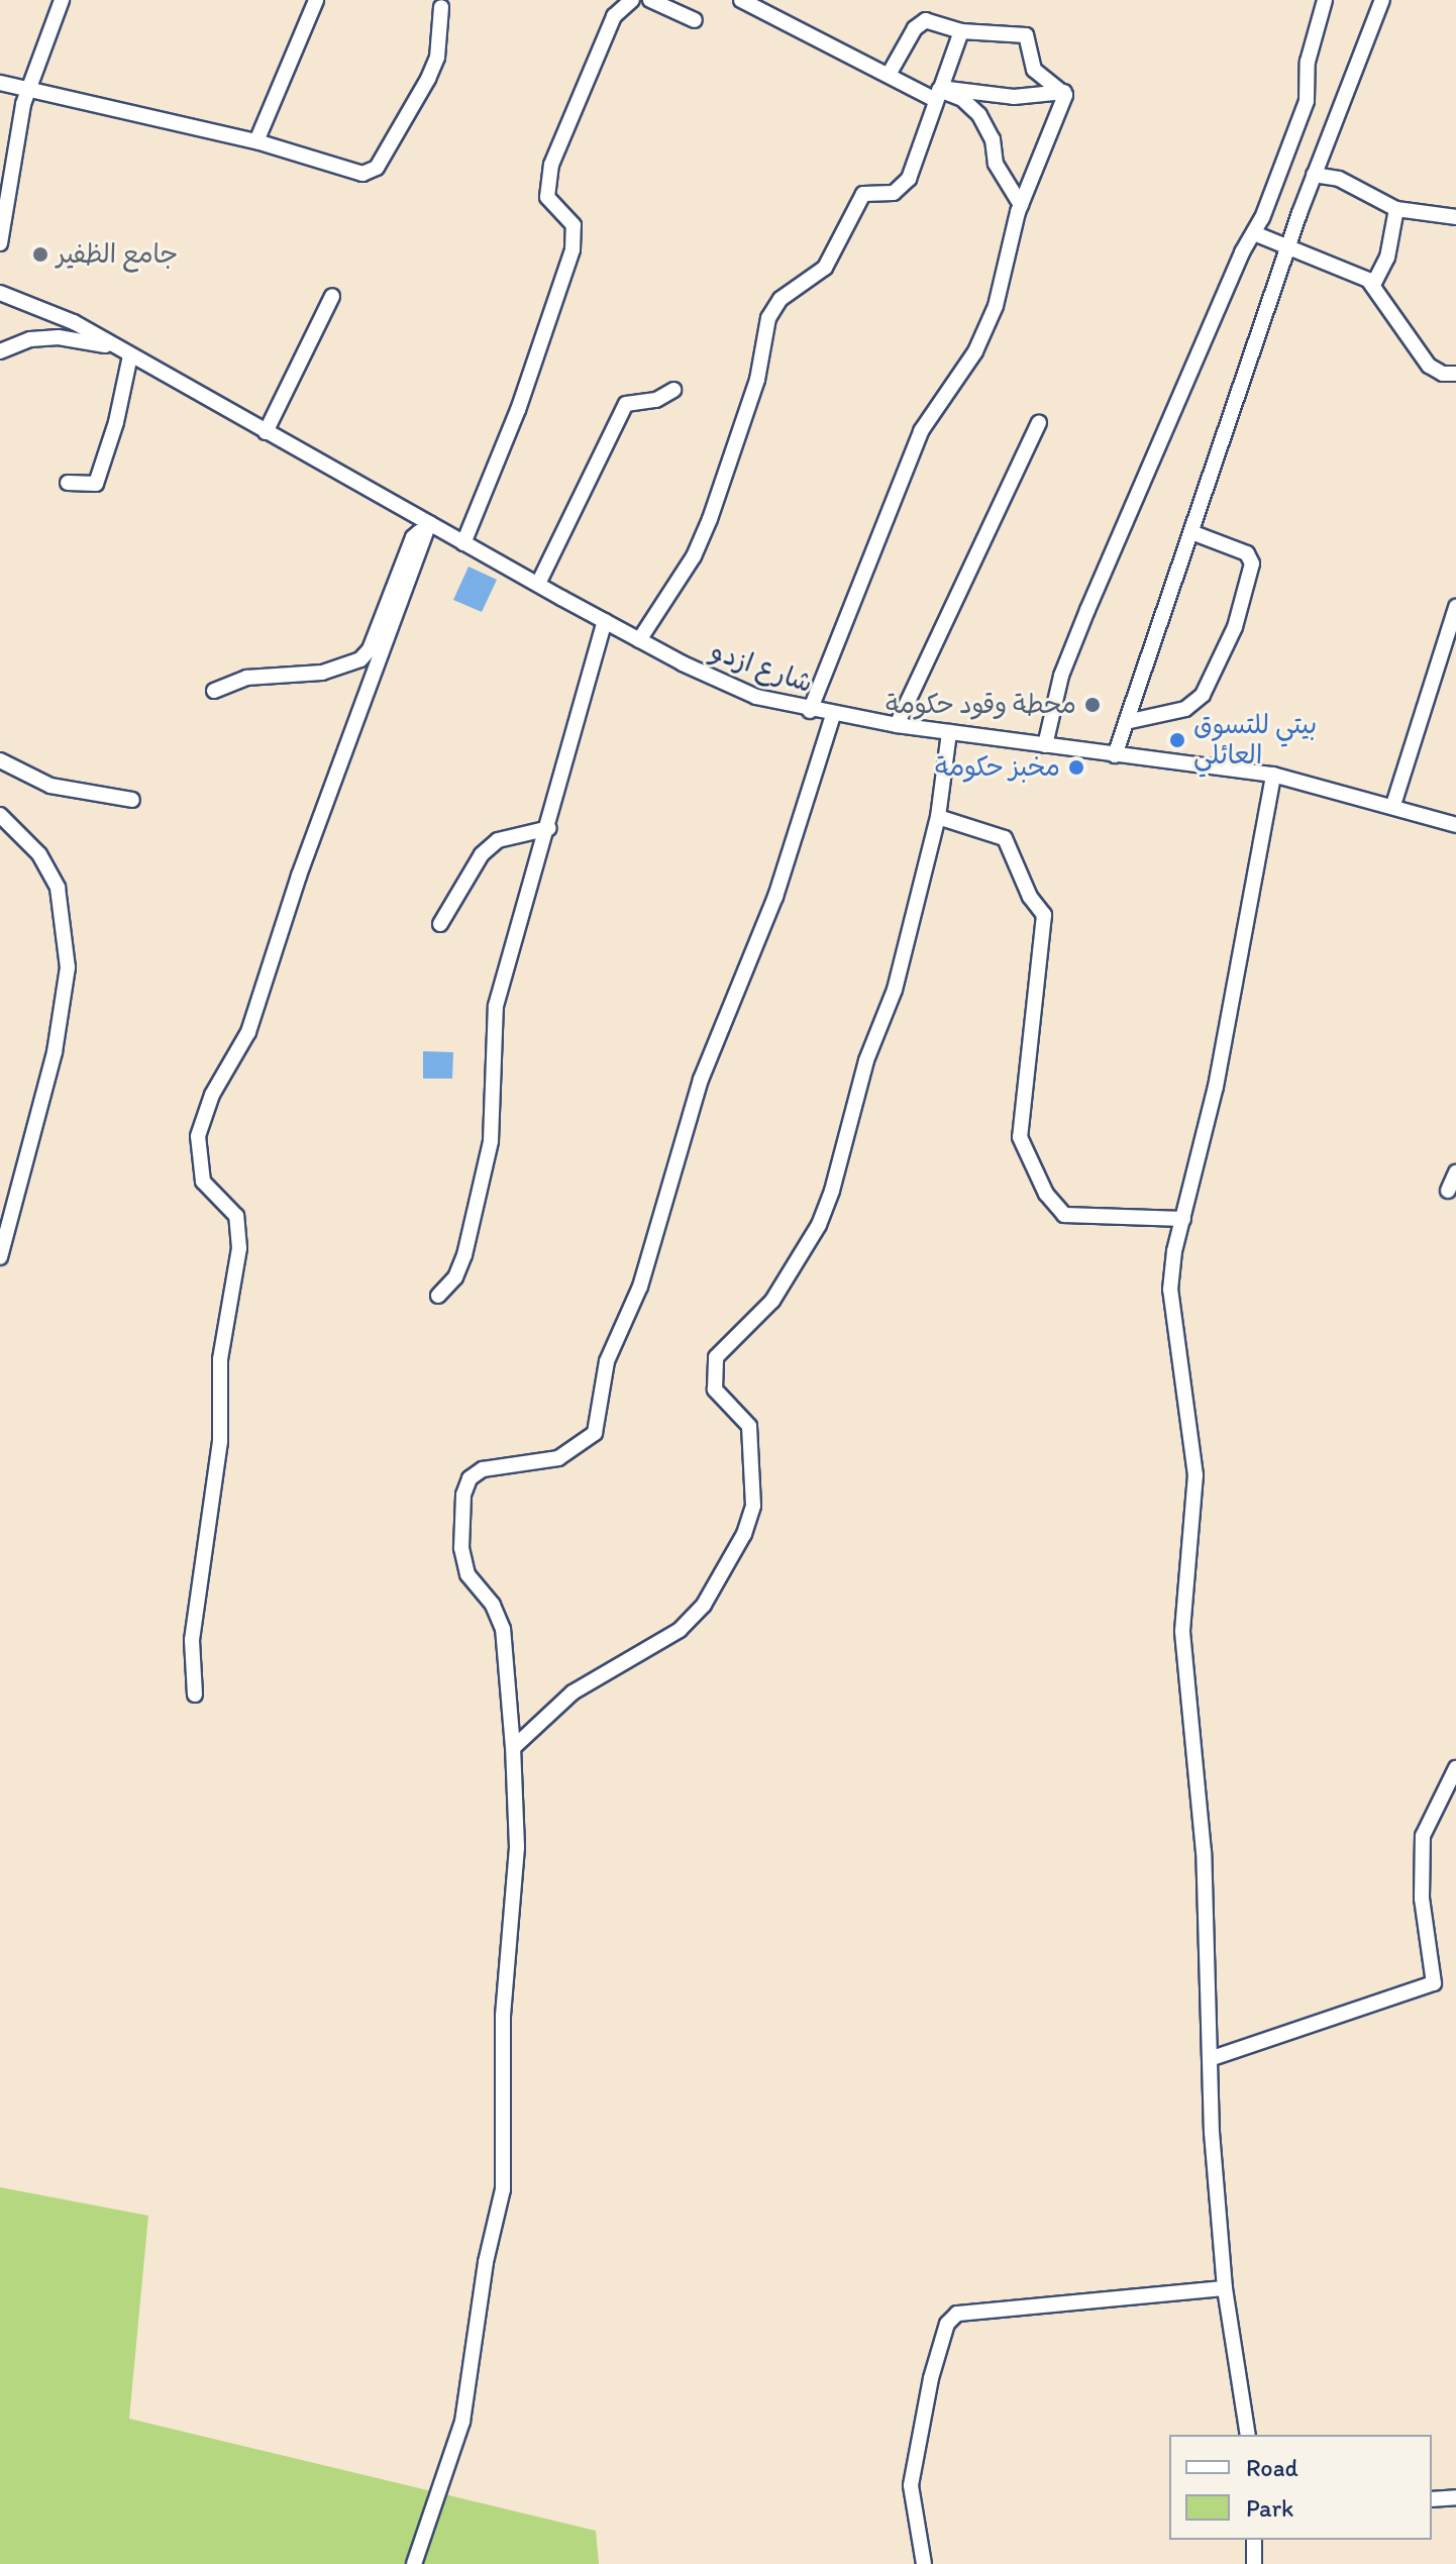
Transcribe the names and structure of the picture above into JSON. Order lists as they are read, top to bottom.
{
  "streets": {
    "street": ["شارع ازدو"]
  },
  "places": [
    "جامع الظفير",
    "محطة وقود حكومة",
    "بيتي للتسوق العائلي",
    "مخبز حكومة"
  ],
  "legend": ["Road", "Park"]
}
